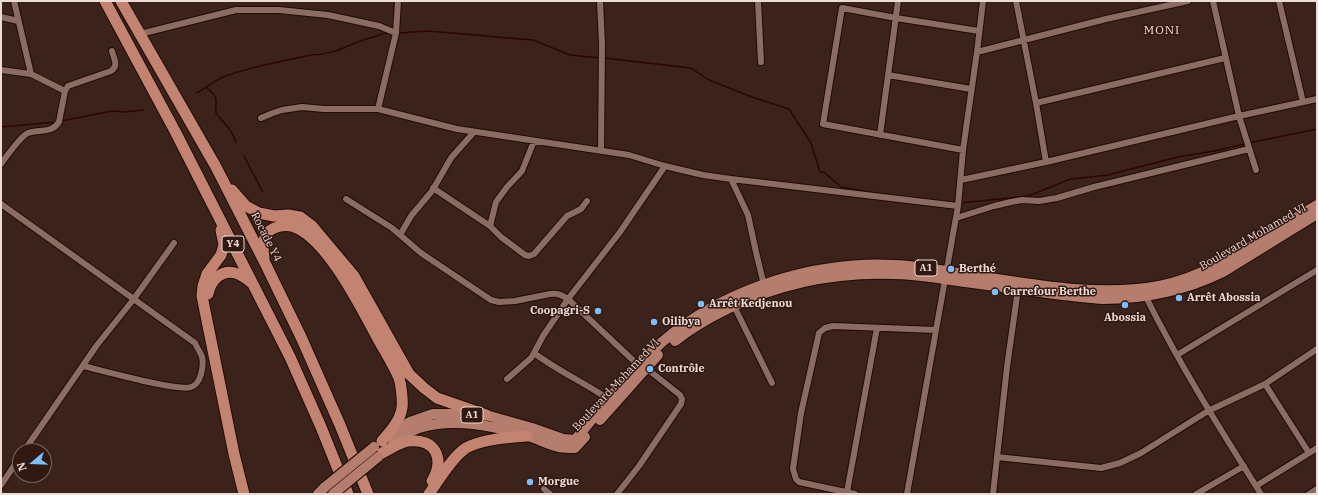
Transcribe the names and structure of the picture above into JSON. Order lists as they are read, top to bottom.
{
  "streets": {
    "highway": ["Rocade Y4", "Y4"],
    "main road": ["Boulevard Mohamed VI", "A1"]
  },
  "districts": ["MONI"],
  "places": [
    "Berthé",
    "Carrefour Berthe",
    "Arrêt Abossia",
    "Arrêt Kedjenou",
    "Abossia",
    "Coopagri-S",
    "Oilibya",
    "Contrôle",
    "Morgue"
  ],
  "north": "left"
}
